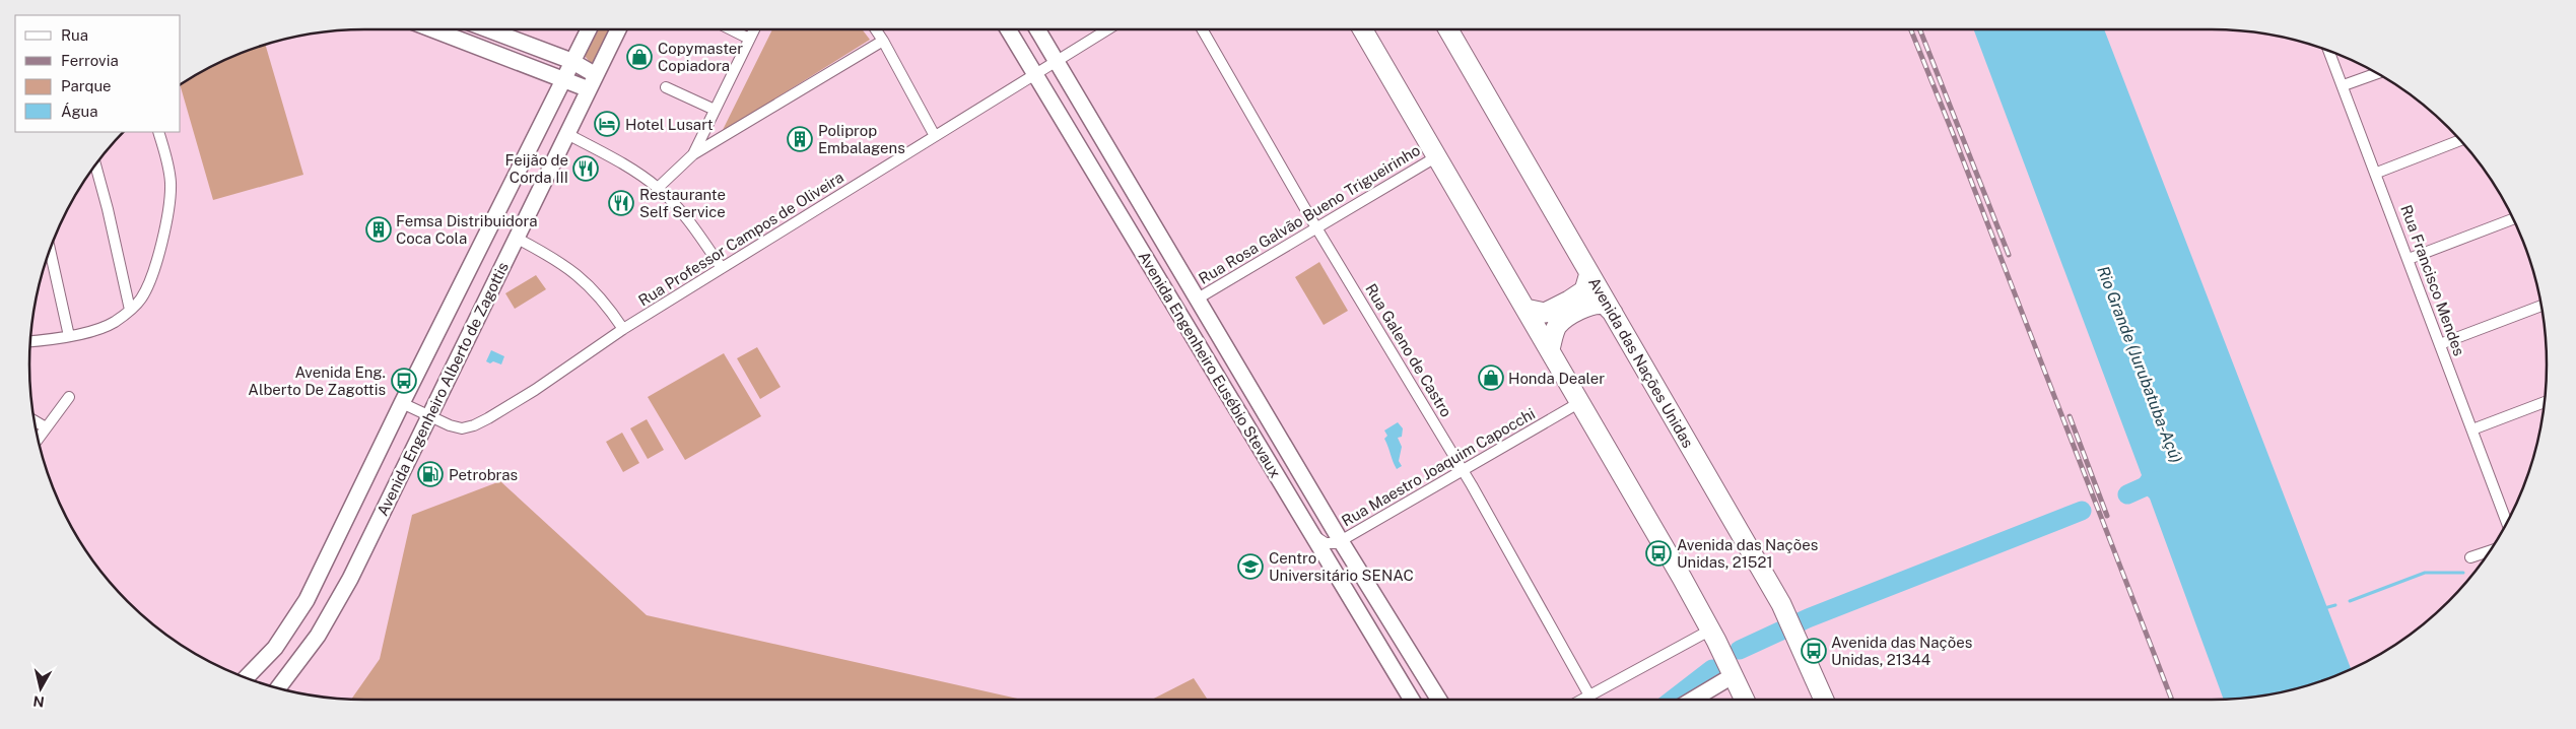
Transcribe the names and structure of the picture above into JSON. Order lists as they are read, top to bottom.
{
  "streets": {
    "highway": ["Avenida das Nações Unidas"],
    "main road": ["Avenida Engenheiro Eusébio Stevaux", "Avenida Engenheiro Alberto de Zagottis"],
    "street": [
      "Rua Rosa Galvão Bueno Trigueirinho",
      "Rua Professor Campos de Oliveira",
      "Rua Francisco Mendes",
      "Rua Galeno de Castro",
      "Rua Maestro Joaquim Capocchi"
    ]
  },
  "crossings": [
    ["Rua Rosa Galvão Bueno Trigueirinho", "Rua Galeno de Castro"],
    ["Rua Rosa Galvão Bueno Trigueirinho", "Avenida Engenheiro Eusébio Stevaux"],
    ["Rua Professor Campos de Oliveira", "Avenida Engenheiro Eusébio Stevaux"],
    ["Rua Professor Campos de Oliveira", "Avenida Engenheiro Alberto de Zagottis"],
    ["Rua Galeno de Castro", "Rua Maestro Joaquim Capocchi"],
    ["Avenida Engenheiro Eusébio Stevaux", "Rua Maestro Joaquim Capocchi"]
  ],
  "water": ["Rio Grande (Jurubatuba-Açú)"],
  "places": {
    "shop": ["Copymaster Copiadora", "Honda Dealer"],
    "hotel": ["Hotel Lusart"],
    "building": ["Poliprop Embalagens", "Femsa Distribuidora Coca Cola"],
    "restaurant": ["Feijão de Corda III", "Restaurante Self Service"],
    "bus stop": ["Avenida Eng. Alberto De Zagottis", "Avenida das Nações Unidas, 21521", "Avenida das Nações Unidas, 21344"],
    "fuel station": ["Petrobras"],
    "school or university": ["Centro Universitário SENAC"]
  },
  "legend": [
    "Rua",
    "Ferrovia",
    "Parque",
    "Água"
  ],
  "north": "bottom"
}
